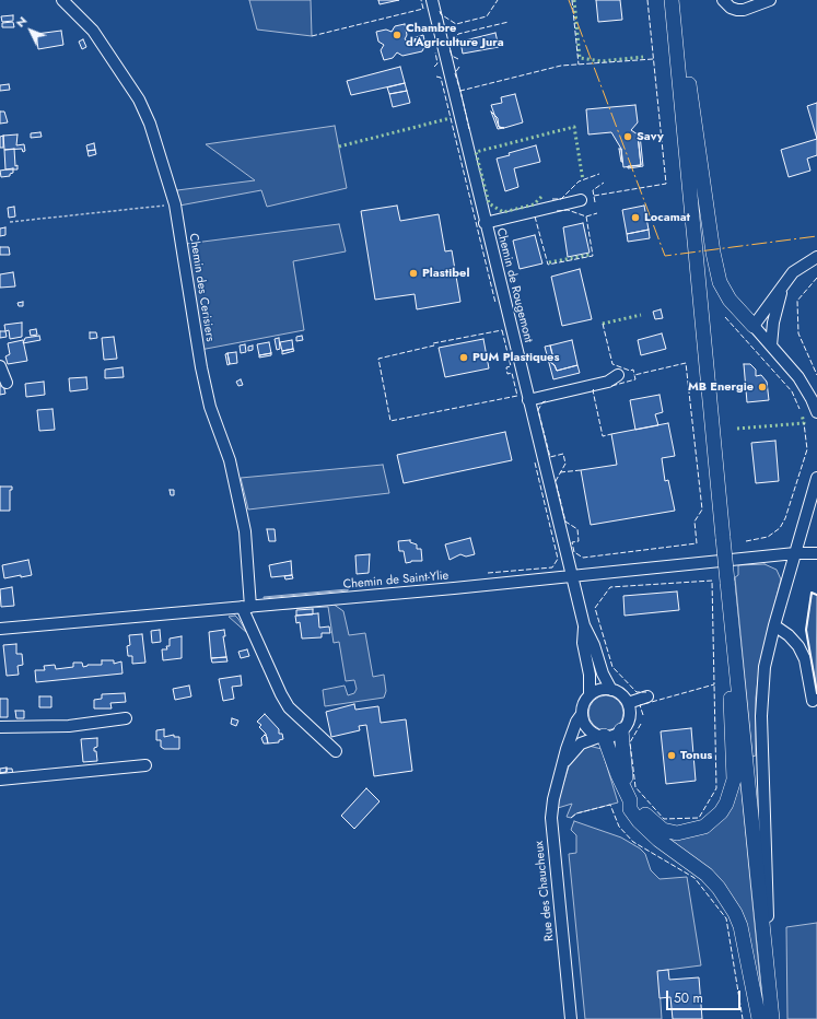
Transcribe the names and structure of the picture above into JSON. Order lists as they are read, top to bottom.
{
  "streets": {
    "street": [
      "Chemin de Rougemont",
      "Chemin des Cerisiers",
      "Chemin de Saint-Ylie",
      "Rue des Chaucheux"
    ]
  },
  "crossings": [
    ["Chemin de Rougemont", "Chemin de Saint-Ylie"],
    ["Chemin des Cerisiers", "Chemin de Saint-Ylie"]
  ],
  "places": [
    "Chambre d'Agriculture Jura",
    "Savy",
    "Locamat",
    "Plastibel",
    "PUM Plastiques",
    "MB Energie",
    "Tonus"
  ],
  "scale_bar": "50 m",
  "north": "top left"
}
